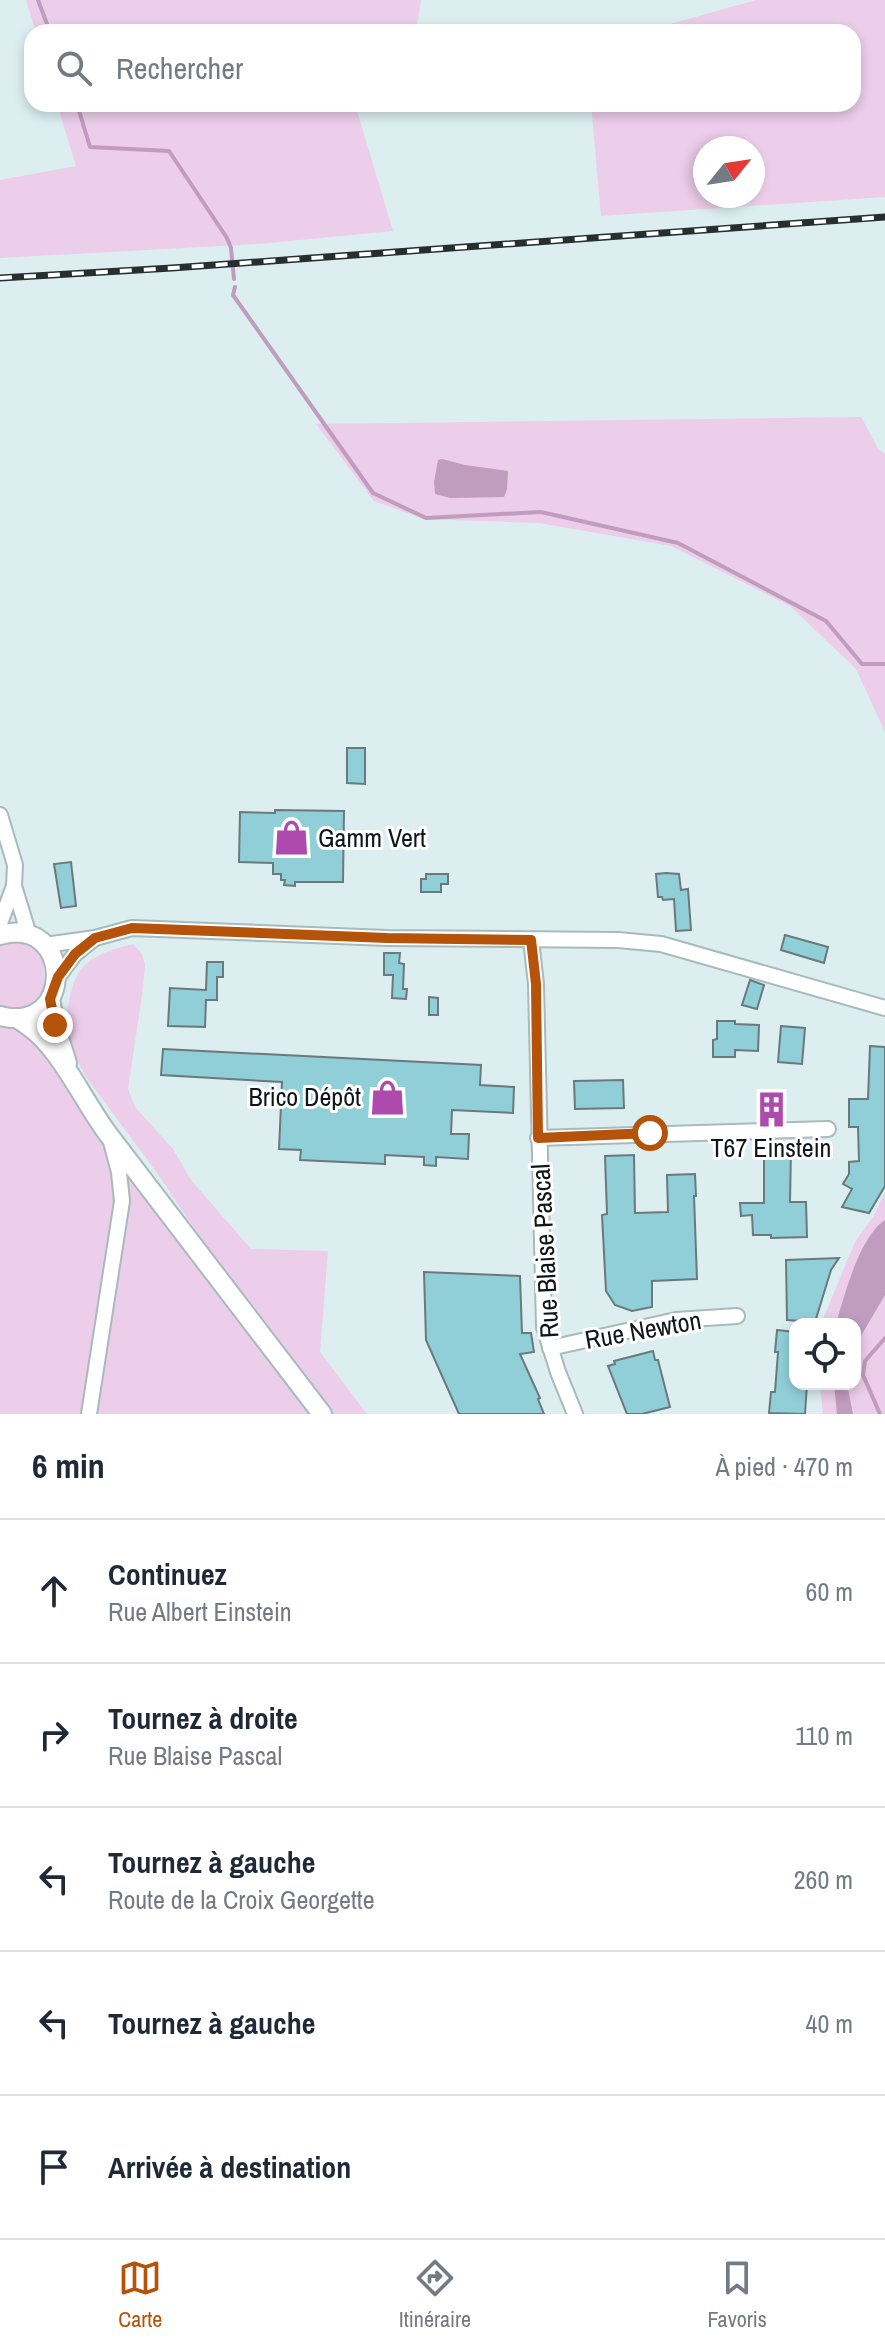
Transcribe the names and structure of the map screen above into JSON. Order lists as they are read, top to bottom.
{
  "streets": {
    "street": ["Rue Blaise Pascal", "Rue Newton"]
  },
  "crossings": [
    ["Rue Blaise Pascal", "Rue Newton"]
  ],
  "places": {
    "shop": ["Gamm Vert", "Brico Dépôt"],
    "building": ["T67 Einstein"]
  },
  "north": "top right",
  "page": {
    "search": "Rechercher",
    "heading": ["6 min", "À pied · 470 m"],
    "list": [
      ["Continuez", "Rue Albert Einstein", "60 m"],
      ["Tournez à droite", "Rue Blaise Pascal", "110 m"],
      ["Tournez à gauche", "Route de la Croix Georgette", "260 m"],
      ["Tournez à gauche", "40 m"],
      "Arrivée à destination"
    ],
    "nav": ["Carte", "Itinéraire", "Favoris"]
  }
}
